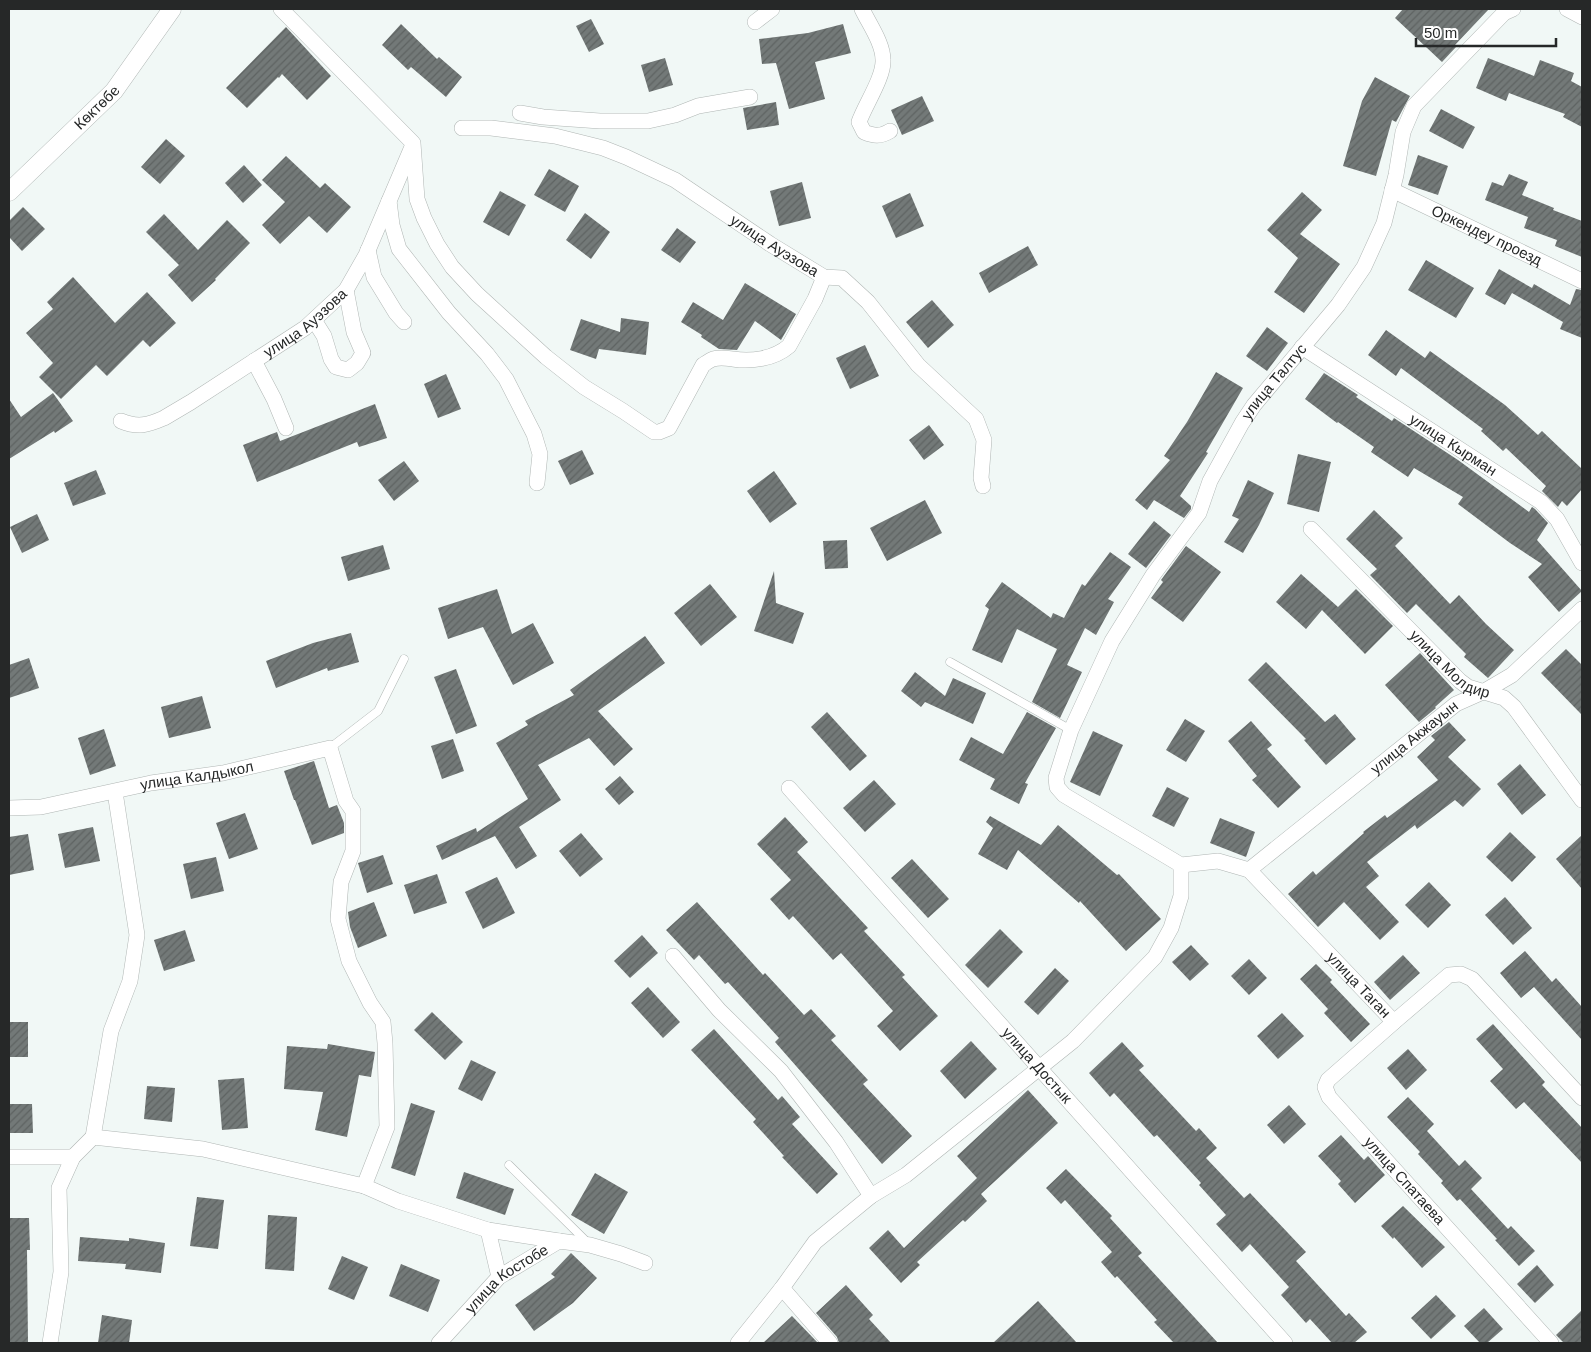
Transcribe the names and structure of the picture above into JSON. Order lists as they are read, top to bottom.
{
  "streets": {
    "street": [
      "Көктөбе",
      "Оркендеу проезд",
      "улица Ауэзова",
      "улица Талтус",
      "улица Кырман",
      "улица Молдир",
      "улица Акжауын",
      "улица Калдыкол",
      "улица Таган",
      "улица Достык",
      "улица Спатаева",
      "улица Костобе"
    ]
  },
  "crossings": [
    ["Оркендеу проезд", "улица Талтус"],
    ["улица Талтус", "улица Кырман"],
    ["улица Молдир", "улица Акжауын"],
    ["улица Акжауын", "улица Таган"],
    ["улица Таган", "улица Спатаева"]
  ],
  "scale_bar": "50 m"
}
